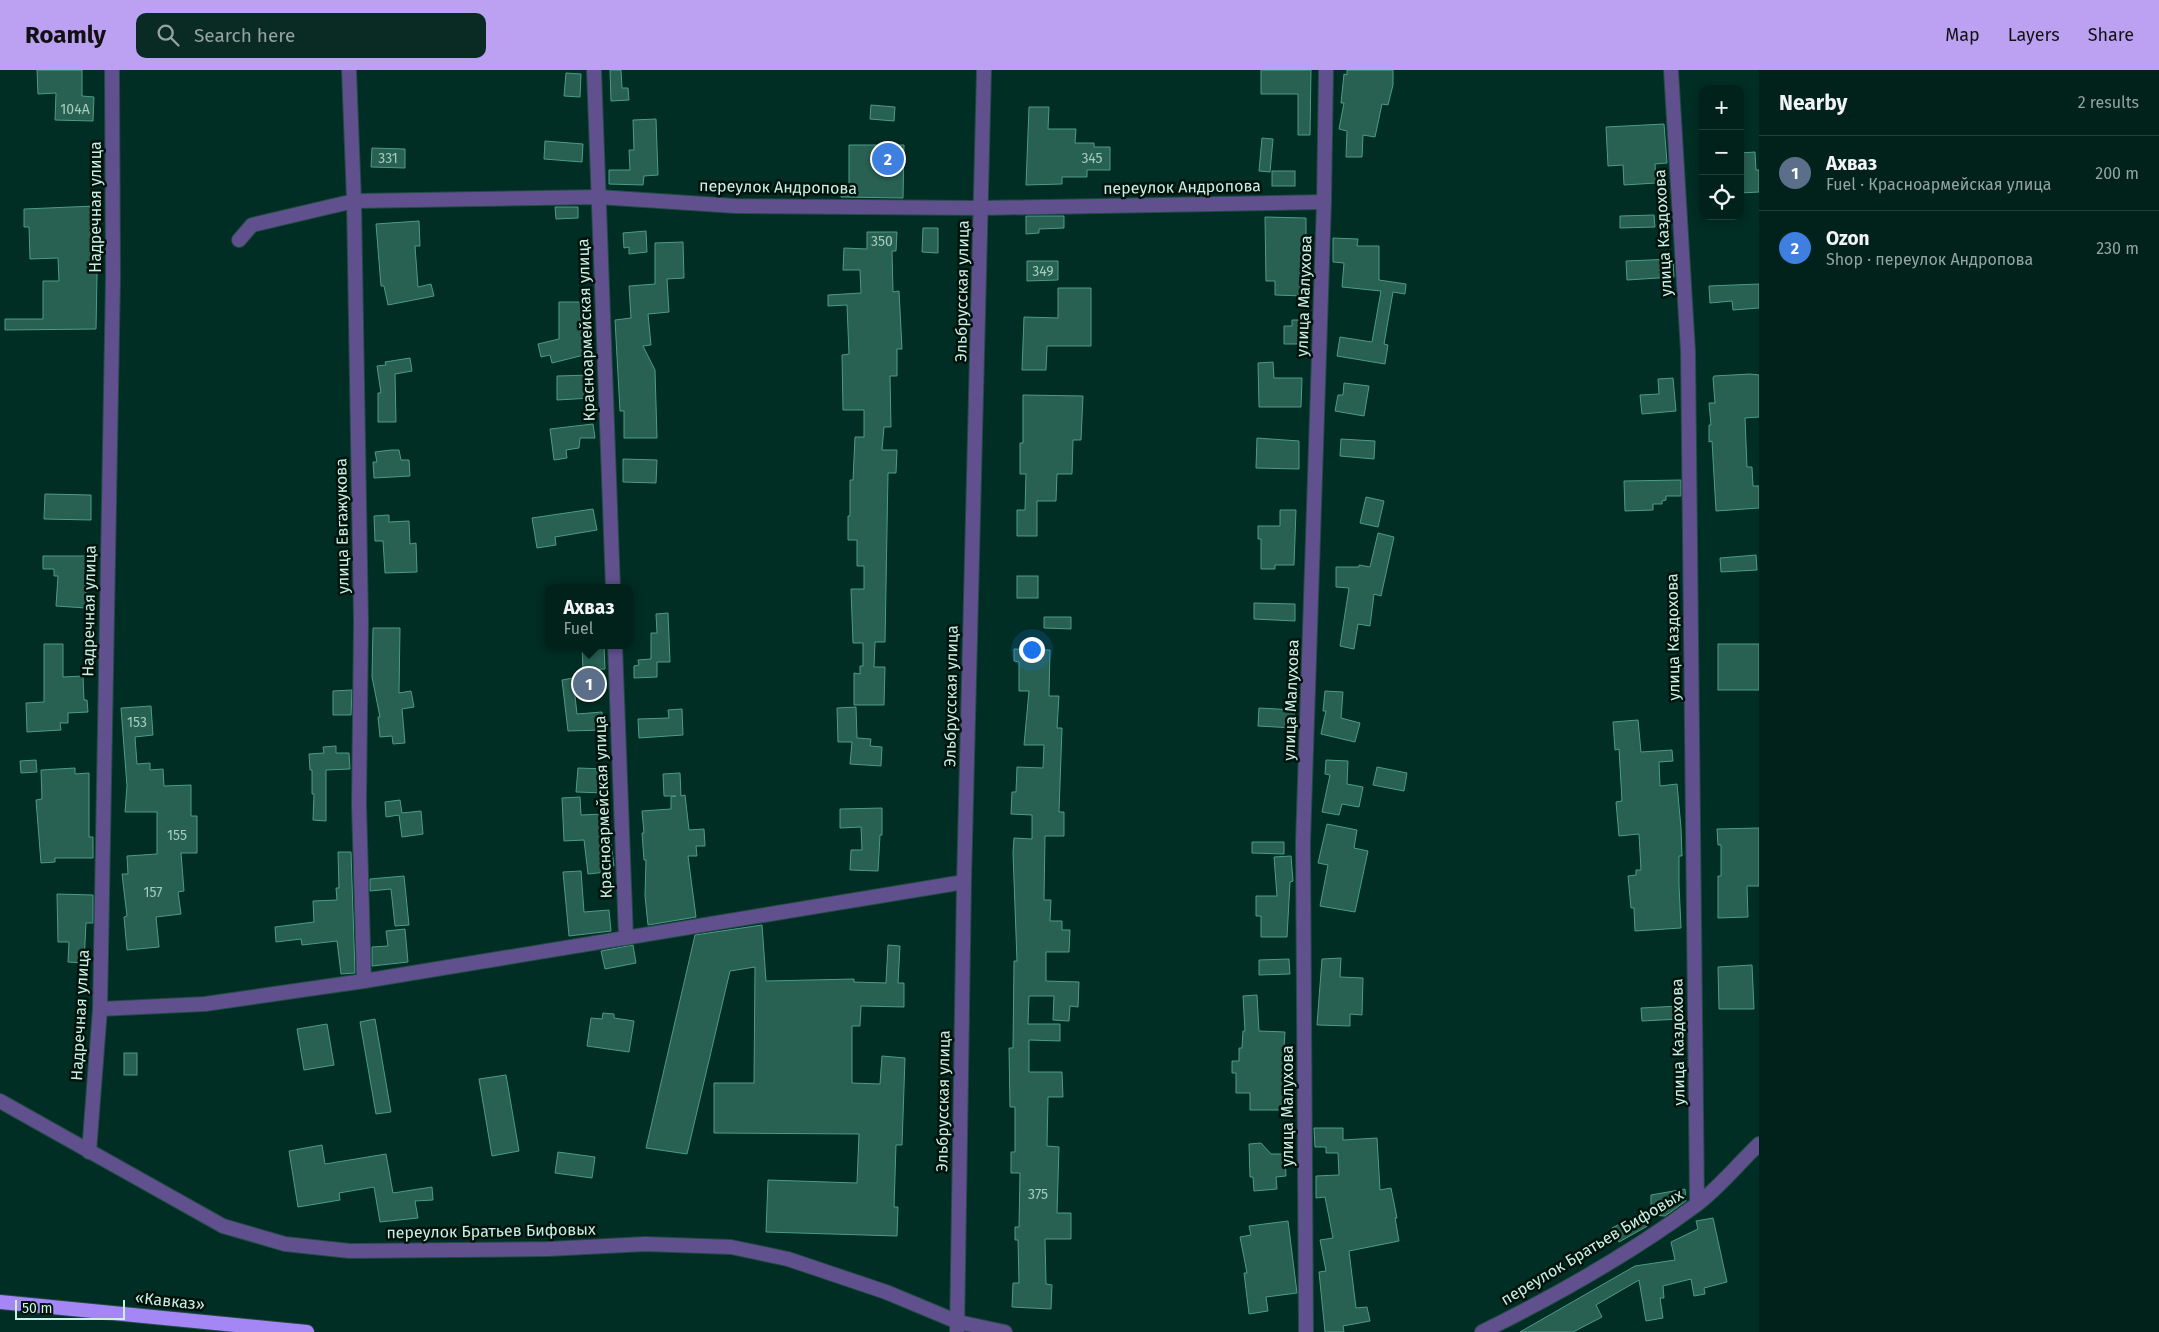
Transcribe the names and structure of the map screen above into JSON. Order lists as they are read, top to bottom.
{
  "streets": {
    "highway": ["«Кавказ»"],
    "street": [
      "переулок Андропова",
      "Надречная улица",
      "улица Каздохова",
      "Эльбрусская улица",
      "улица Малухова",
      "Красноармейская улица",
      "улица Евгажукова",
      "переулок Братьев Бифовых"
    ]
  },
  "crossings": [
    ["переулок Андропова", "Эльбрусская улица"],
    ["переулок Андропова", "улица Малухова"],
    ["переулок Андропова", "Красноармейская улица"],
    ["переулок Андропова", "улица Евгажукова"],
    ["Надречная улица", "переулок Братьев Бифовых"],
    ["улица Каздохова", "переулок Братьев Бифовых"],
    ["Эльбрусская улица", "переулок Братьев Бифовых"]
  ],
  "house_numbers": [
    "104А",
    "331",
    "345",
    "350",
    "349",
    "153",
    "155",
    "157",
    "375"
  ],
  "scale_bar": "50 m",
  "page": {
    "header": "Roamly",
    "search": "Search here",
    "nav": ["Map", "Layers", "Share"],
    "heading": ["Nearby", "2 results"],
    "map_buttons": ["+", "−"],
    "list": [
      {
        "mark": "1",
        "name": "Ахваз",
        "note": "Fuel · Красноармейская улица",
        "value": "200 m"
      },
      {
        "mark": "2",
        "name": "Ozon",
        "note": "Shop · переулок Андропова",
        "value": "230 m"
      }
    ],
    "pins": ["2", "1"],
    "popup": ["Ахваз", "Fuel"],
    "scale": "50 m"
  }
}
